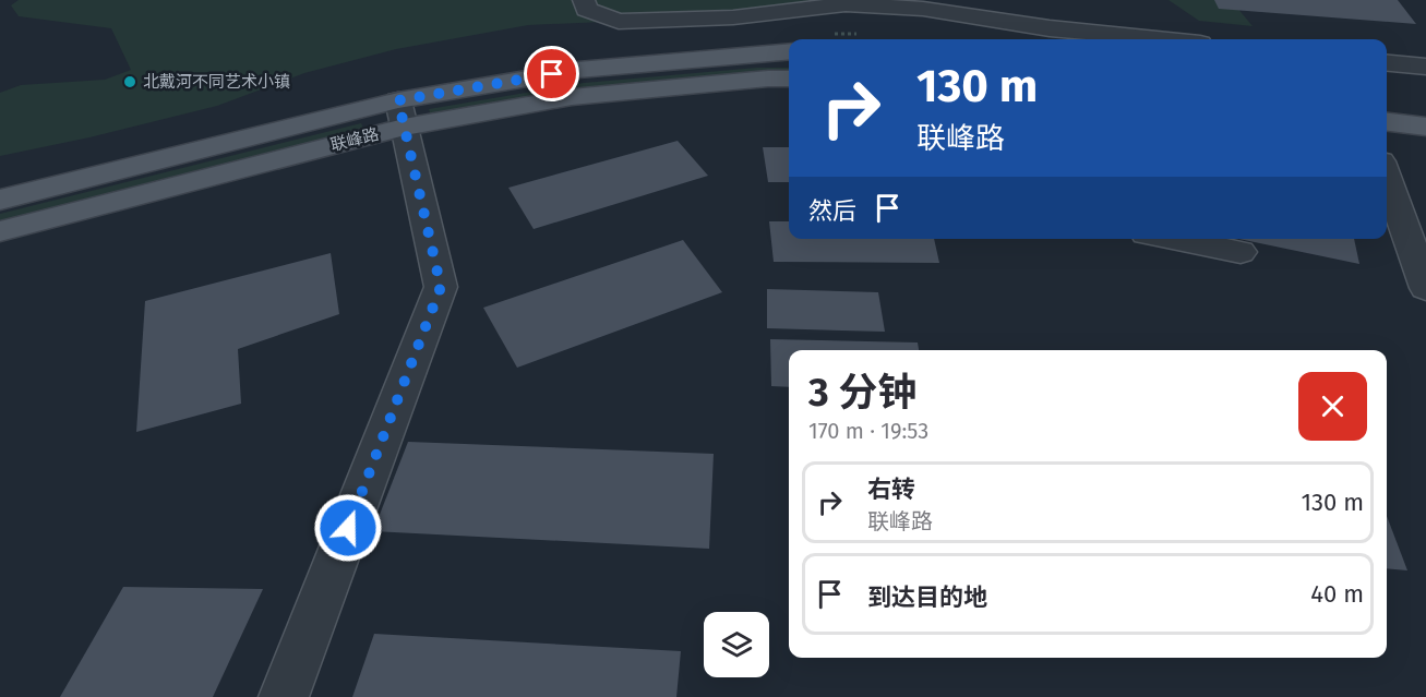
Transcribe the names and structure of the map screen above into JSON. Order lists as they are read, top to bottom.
{
  "streets": {
    "main road": ["联峰路"]
  },
  "places": ["北戴河不同艺术小镇"],
  "page": {
    "turn": ["130 m", "联峰路"],
    "then": "然后",
    "heading": ["3 分钟", "170 m · 19:53"],
    "list": [
      {
        "name": "右转",
        "note": "联峰路",
        "value": "130 m"
      },
      {
        "name": "到达目的地",
        "value": "40 m"
      }
    ]
  }
}
